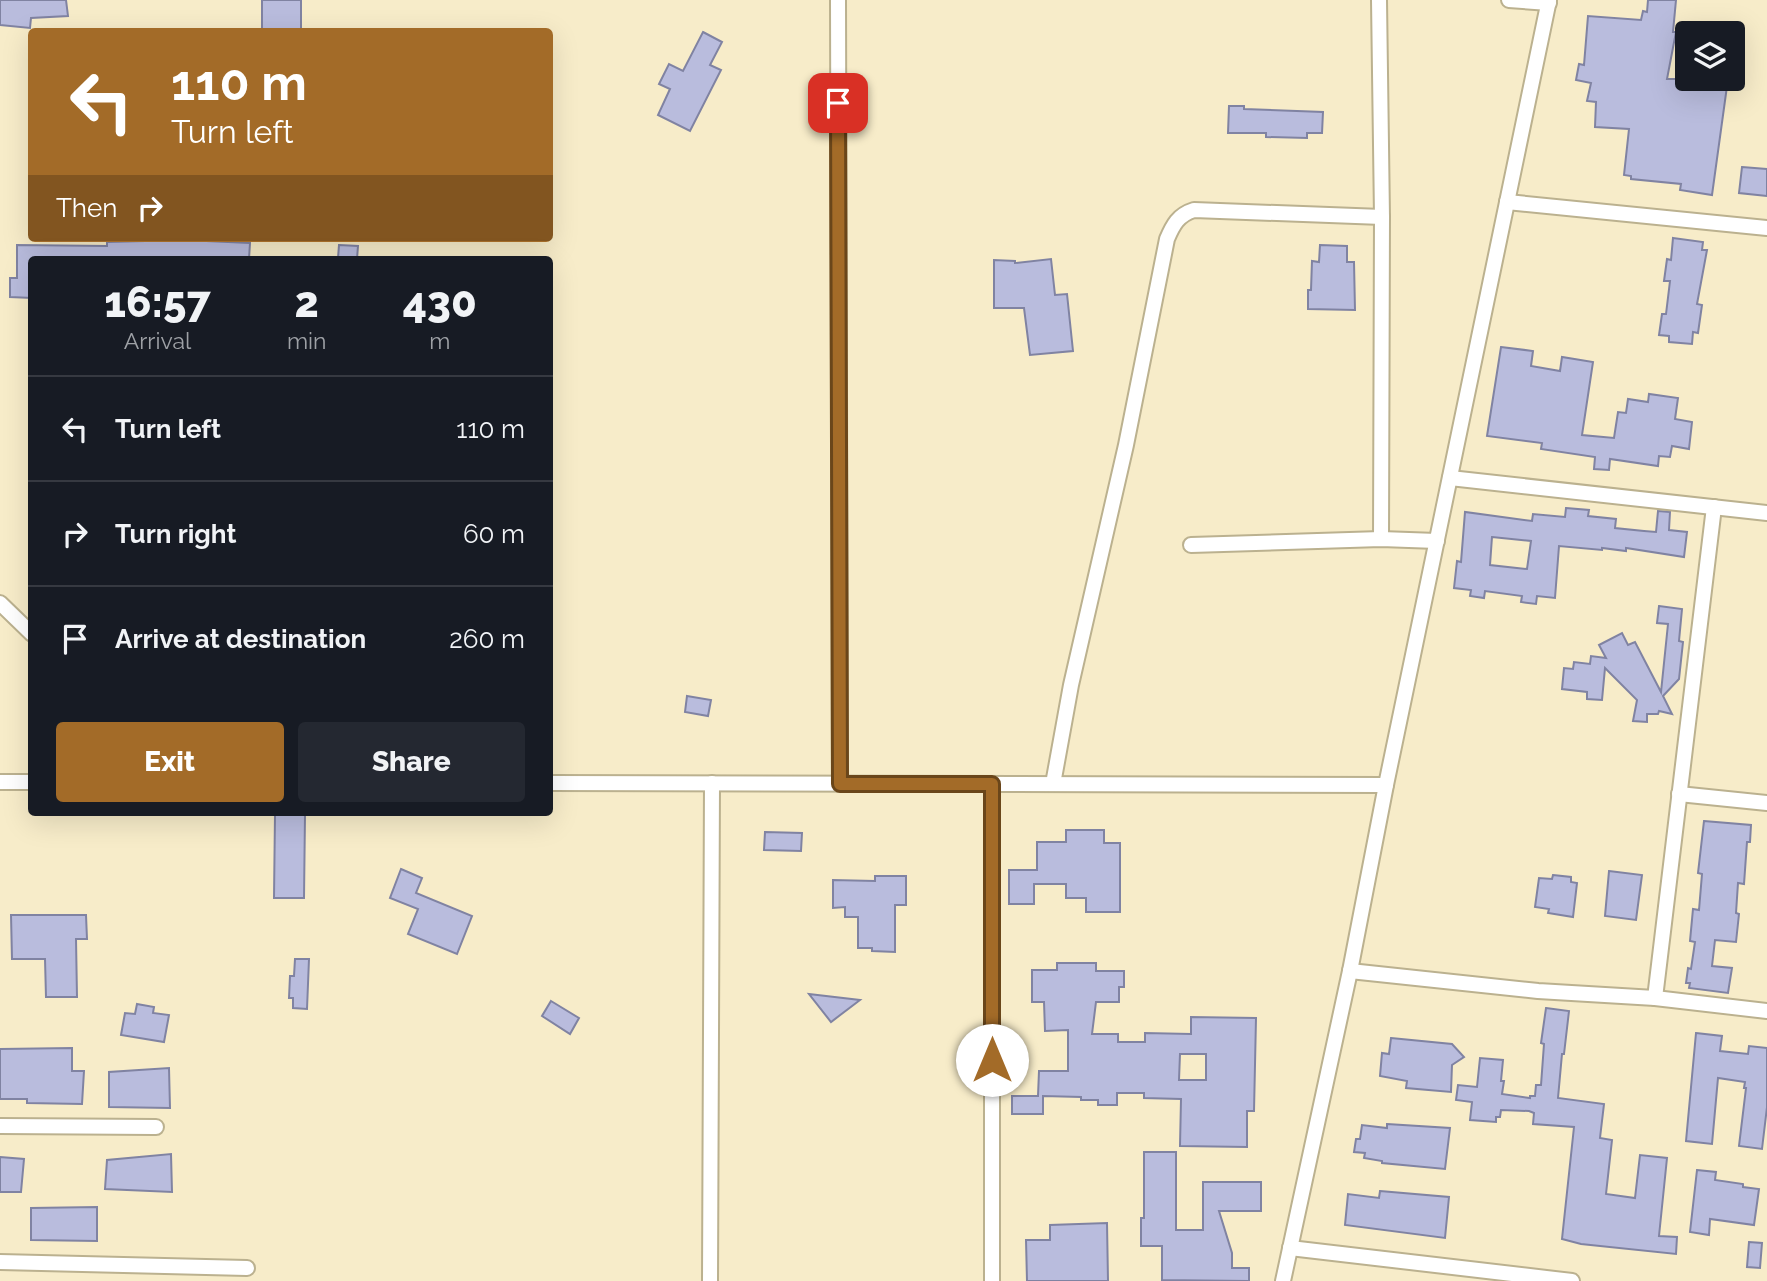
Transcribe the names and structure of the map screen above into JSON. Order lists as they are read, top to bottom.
{
  "page": {
    "turn": ["110 m", "Turn left"],
    "then": "Then",
    "eta": [
      "16:57",
      "Arrival",
      "2",
      "min",
      "430",
      "m"
    ],
    "list": [
      {
        "name": "Turn left",
        "value": "110 m"
      },
      {
        "name": "Turn right",
        "value": "60 m"
      },
      {
        "name": "Arrive at destination",
        "value": "260 m"
      }
    ],
    "buttons": ["Exit", "Share"]
  }
}
